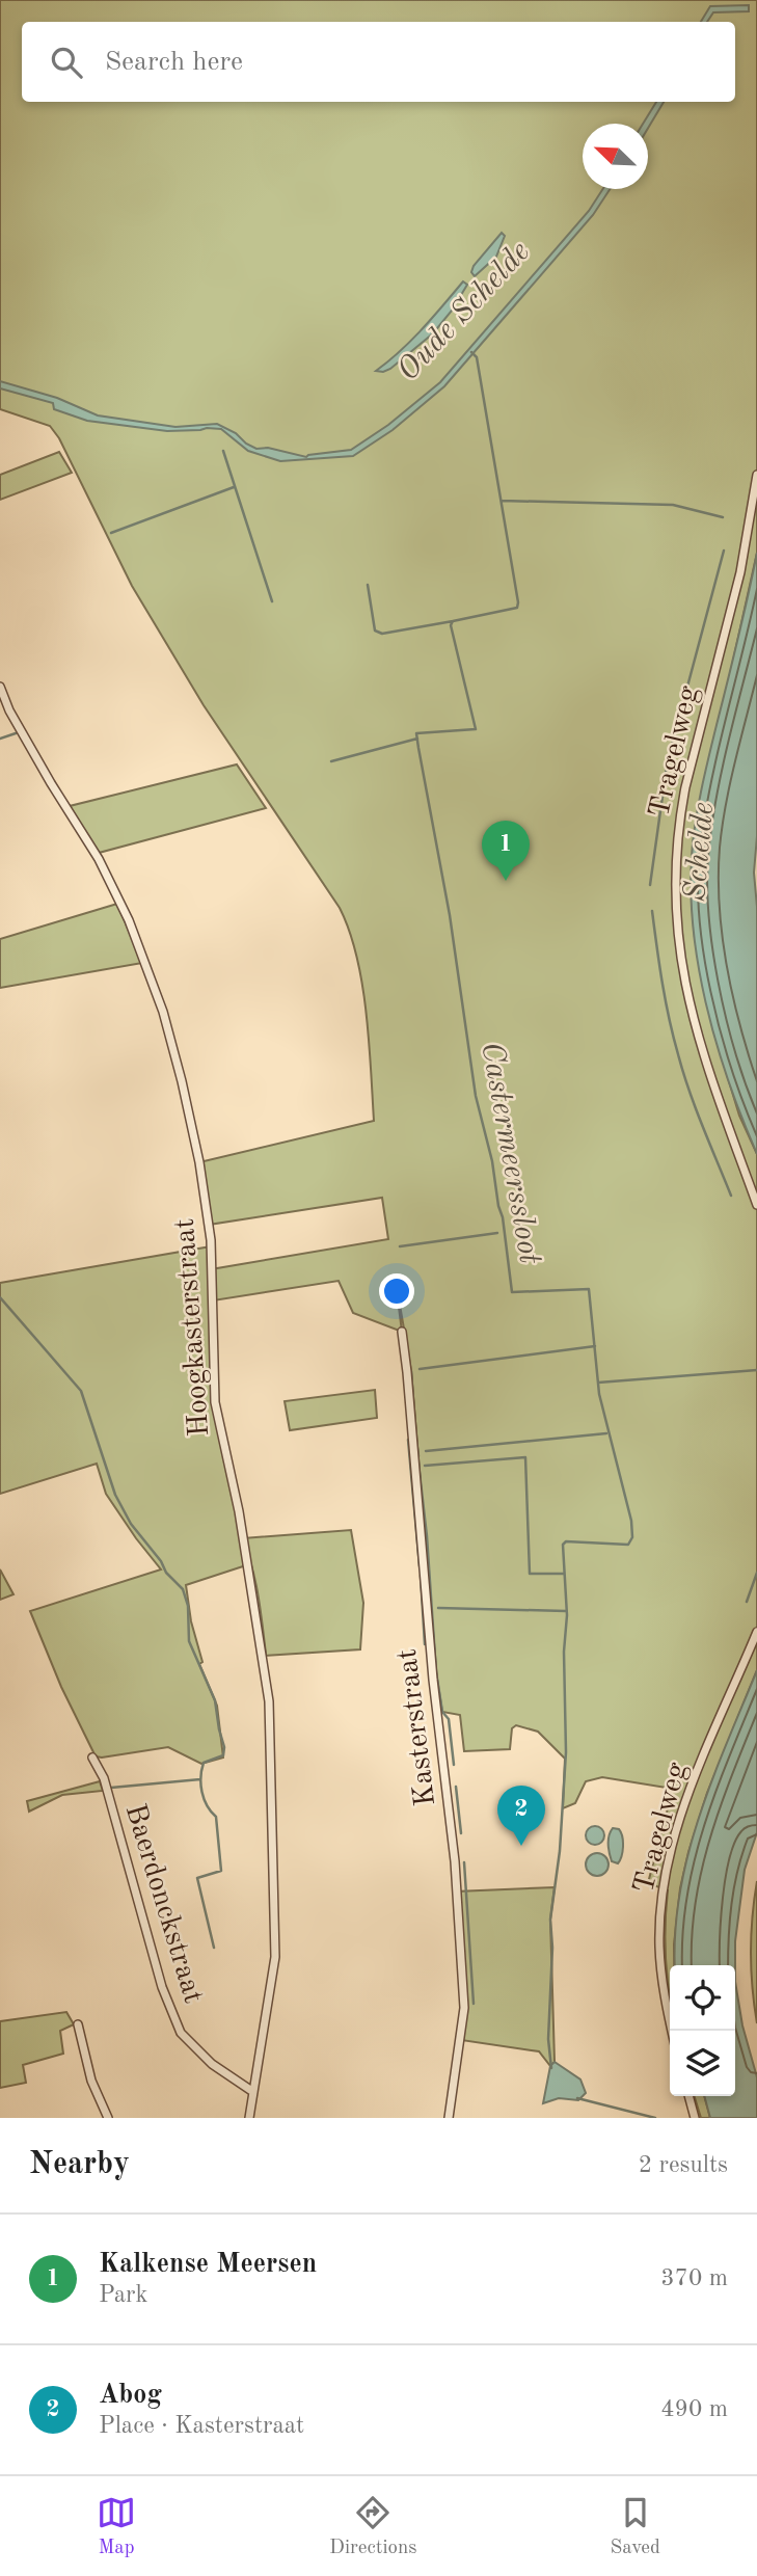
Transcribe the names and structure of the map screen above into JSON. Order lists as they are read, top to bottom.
{
  "streets": {
    "street": [
      "Tragelweg",
      "Hoogkasterstraat",
      "Kasterstraat",
      "Baerdonckstraat"
    ]
  },
  "crossings": [
    ["Hoogkasterstraat", "Baerdonckstraat"]
  ],
  "water": ["Oude Schelde", "Schelde", "Castermeerssloot"],
  "north": "top left",
  "page": {
    "search": "Search here",
    "pins": ["1", "2"],
    "heading": ["Nearby", "2 results"],
    "list": [
      {
        "mark": "1",
        "name": "Kalkense Meersen",
        "note": "Park",
        "value": "370 m"
      },
      {
        "mark": "2",
        "name": "Abog",
        "note": "Place · Kasterstraat",
        "value": "490 m"
      }
    ],
    "nav": ["Map", "Directions", "Saved"]
  }
}
